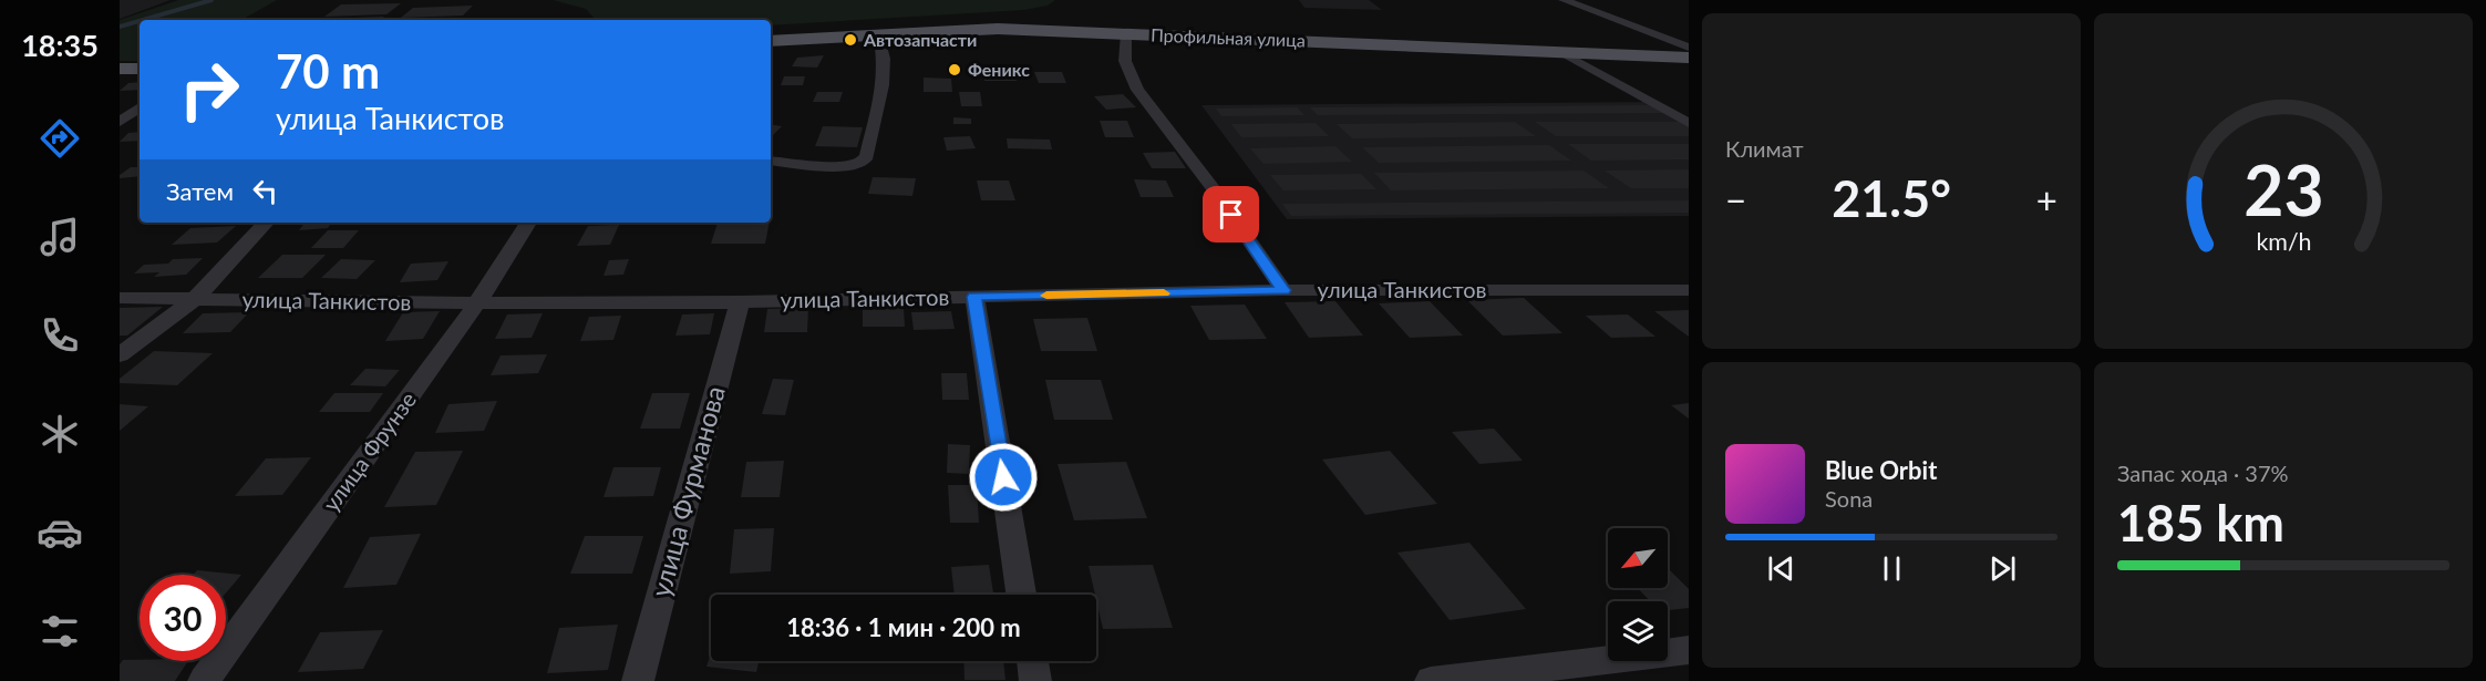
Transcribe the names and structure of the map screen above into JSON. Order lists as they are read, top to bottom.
{
  "streets": {
    "main road": ["Профильная улица"],
    "street": ["улица Танкистов", "улица Фрунзе", "улица Фурманова"]
  },
  "crossings": [
    ["улица Танкистов", "улица Фрунзе"],
    ["улица Танкистов", "улица Фурманова"]
  ],
  "places": ["Автозапчасти", "Феникс"],
  "north": "bottom left",
  "page": {
    "tabs": "18:35",
    "tile": [
      "Климат",
      ["Запас хода · 37%", "185 km"]
    ],
    "turn": ["70 m", "улица Танкистов"],
    "then": "Затем",
    "heat": ["−", "21.5°", "+"],
    "song": ["Blue Orbit", "Sona"],
    "limit": "30",
    "trip": "18:36 · 1 мин · 200 m",
    "gauge": ["23", "km/h"]
  }
}
